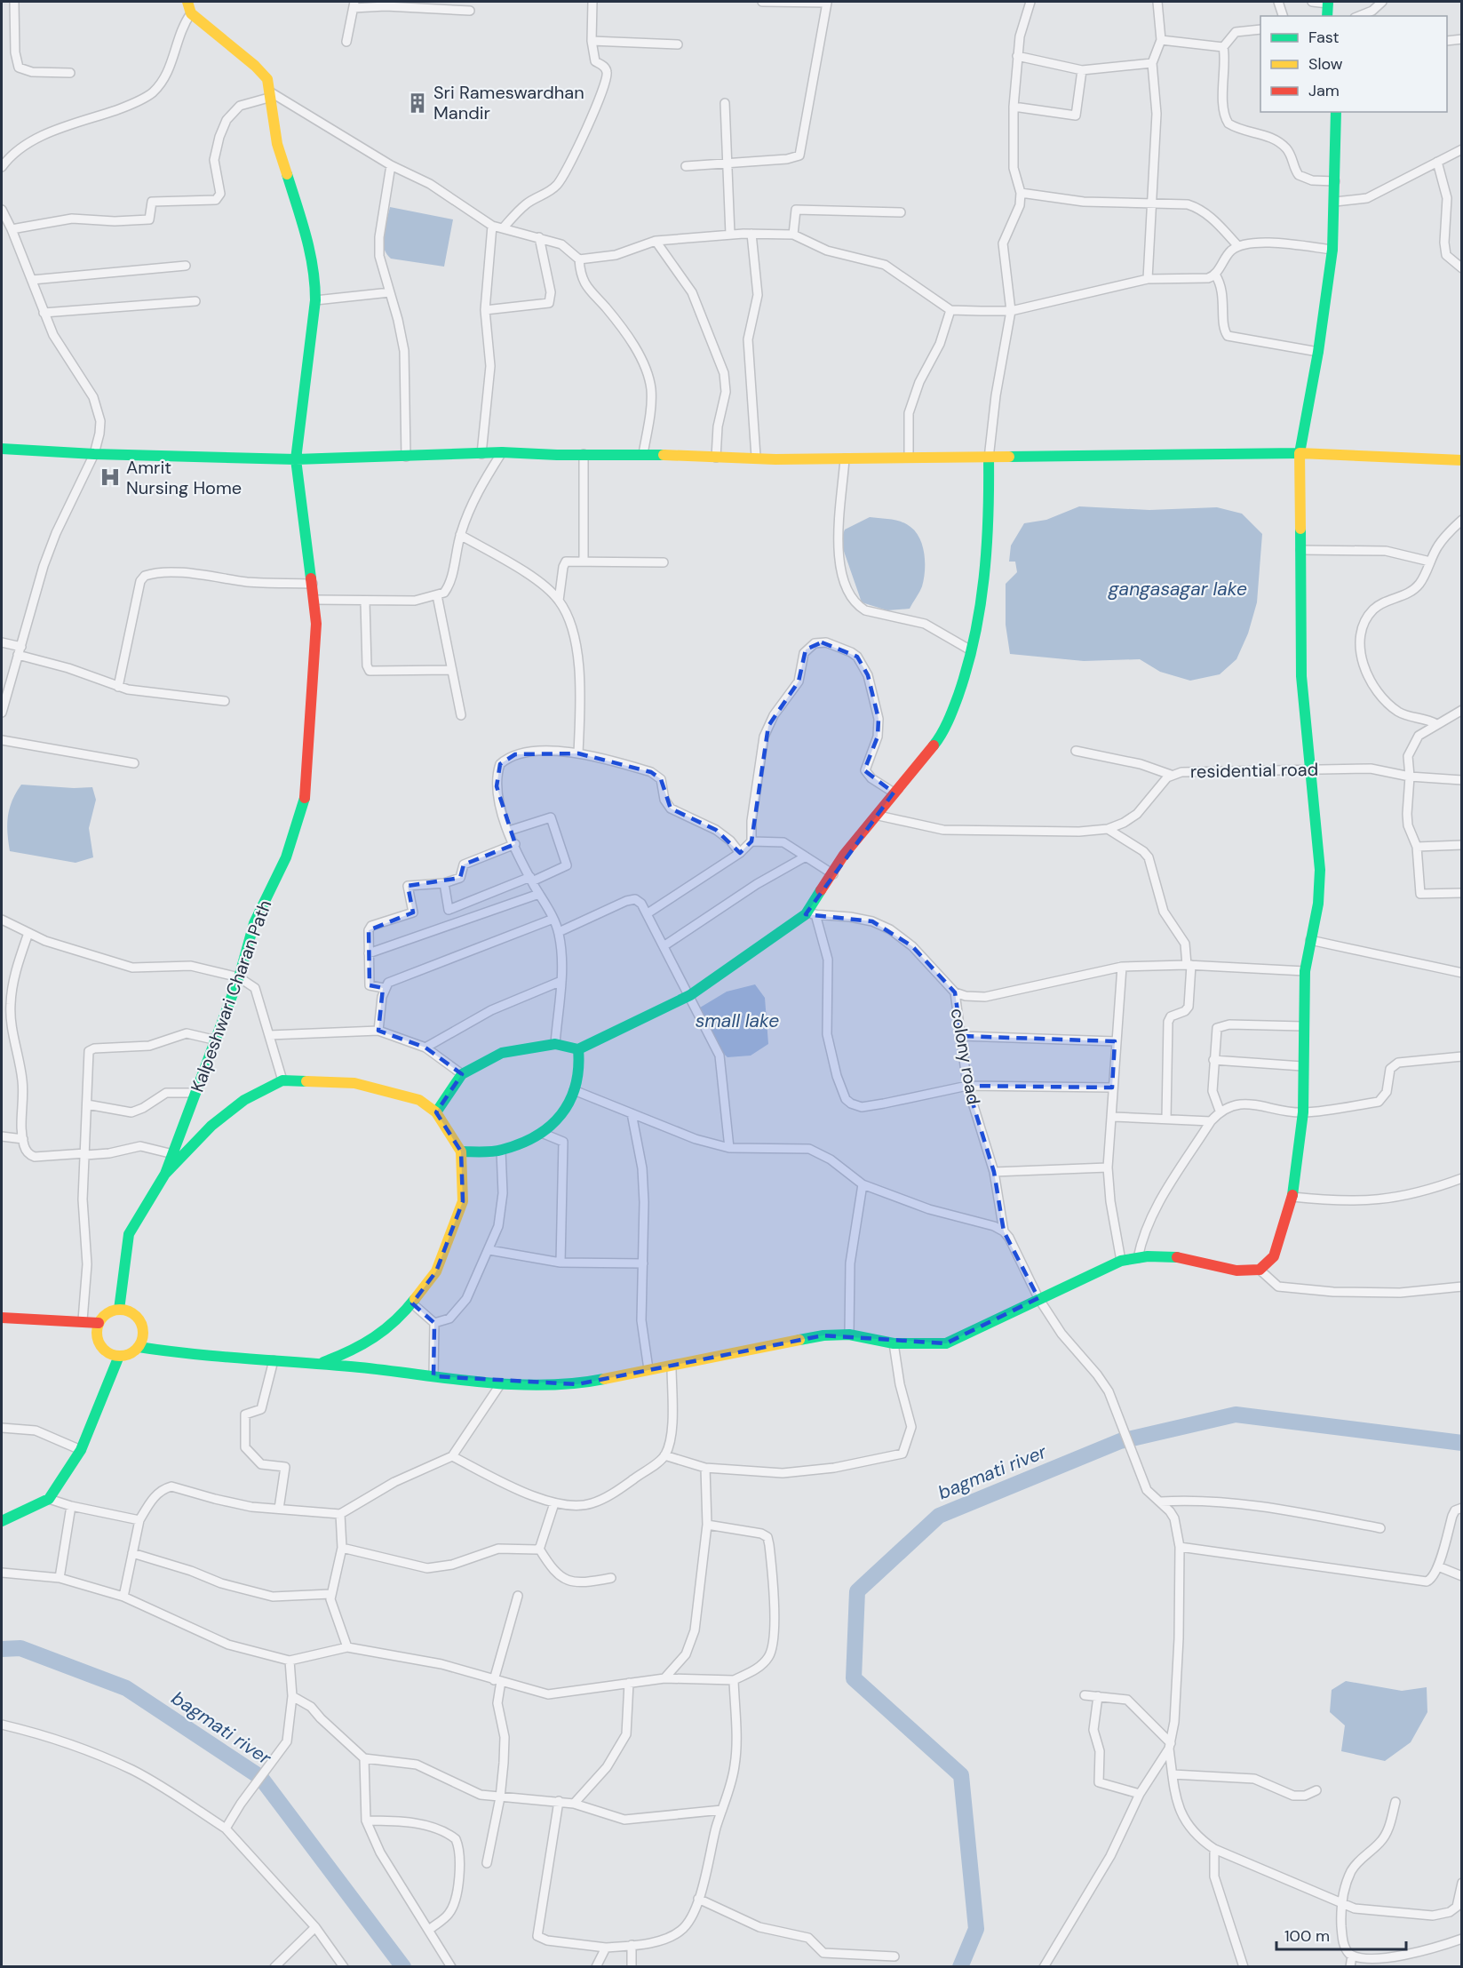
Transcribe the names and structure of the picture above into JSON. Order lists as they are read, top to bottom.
{
  "streets": {
    "street": ["residential road", "Kalpeshwari Charan Path", "colony road"]
  },
  "water": ["gangasagar lake", "small lake", "bagmati river"],
  "places": {
    "building": ["Sri Rameswardhan Mandir"],
    "hospital": ["Amrit Nursing Home"]
  },
  "legend": ["Fast", "Slow", "Jam"],
  "scale_bar": "100 m"
}
